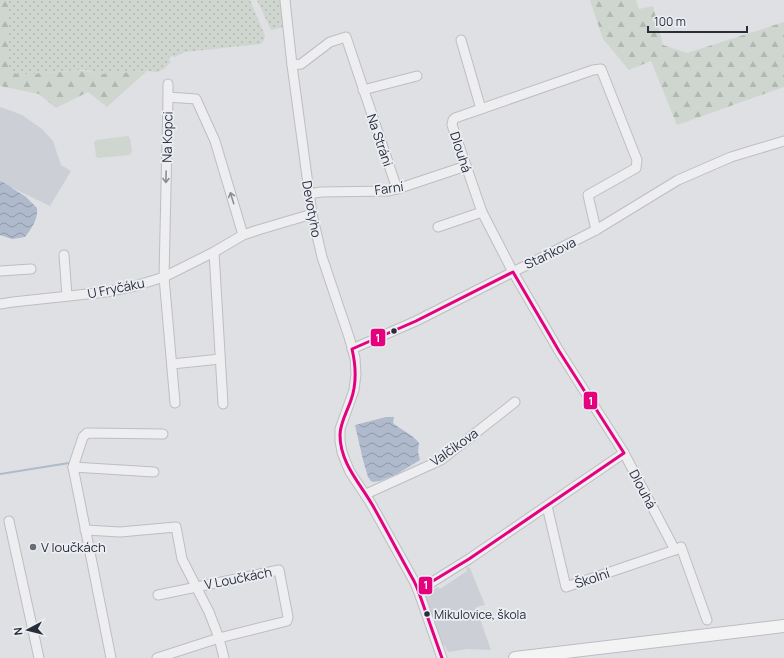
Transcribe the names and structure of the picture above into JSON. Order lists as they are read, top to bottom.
{
  "streets": {
    "street": [
      "Na Kopci",
      "Na Stráni",
      "Dlouhá",
      "Farní",
      "Devotyho",
      "Staňkova",
      "U Fryčáku",
      "Valčíkova",
      "V Loučkách",
      "Školní"
    ]
  },
  "crossings": [
    ["Na Kopci", "U Fryčáku"],
    ["Na Stráni", "Farní"],
    ["Na Stráni", "Devotyho"],
    ["Dlouhá", "Farní"],
    ["Dlouhá", "Staňkova"],
    ["Dlouhá", "Školní"],
    ["Farní", "Devotyho"],
    ["Devotyho", "Staňkova"]
  ],
  "places": ["V loučkách", "Mikulovice, škola"],
  "lines": ["transit line 1"],
  "scale_bar": "100 m",
  "north": "left"
}
